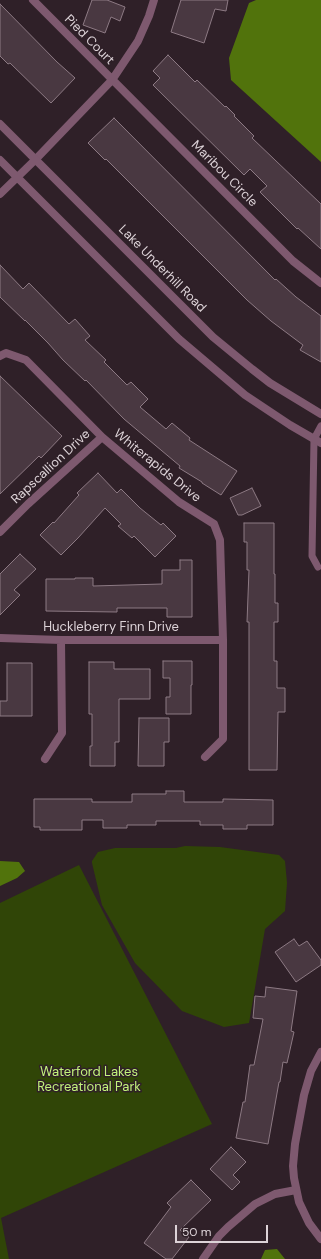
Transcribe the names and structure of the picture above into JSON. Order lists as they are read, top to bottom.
{
  "streets": {
    "street": [
      "Pied Court",
      "Maribou Circle",
      "Lake Underhill Road",
      "Whiterapids Drive",
      "Rapscallion Drive",
      "Huckleberry Finn Drive"
    ]
  },
  "crossings": [
    ["Pied Court", "Maribou Circle"],
    ["Whiterapids Drive", "Rapscallion Drive"],
    ["Whiterapids Drive", "Huckleberry Finn Drive"]
  ],
  "parks": ["Waterford Lakes Recreational Park"],
  "scale_bar": "50 m"
}
